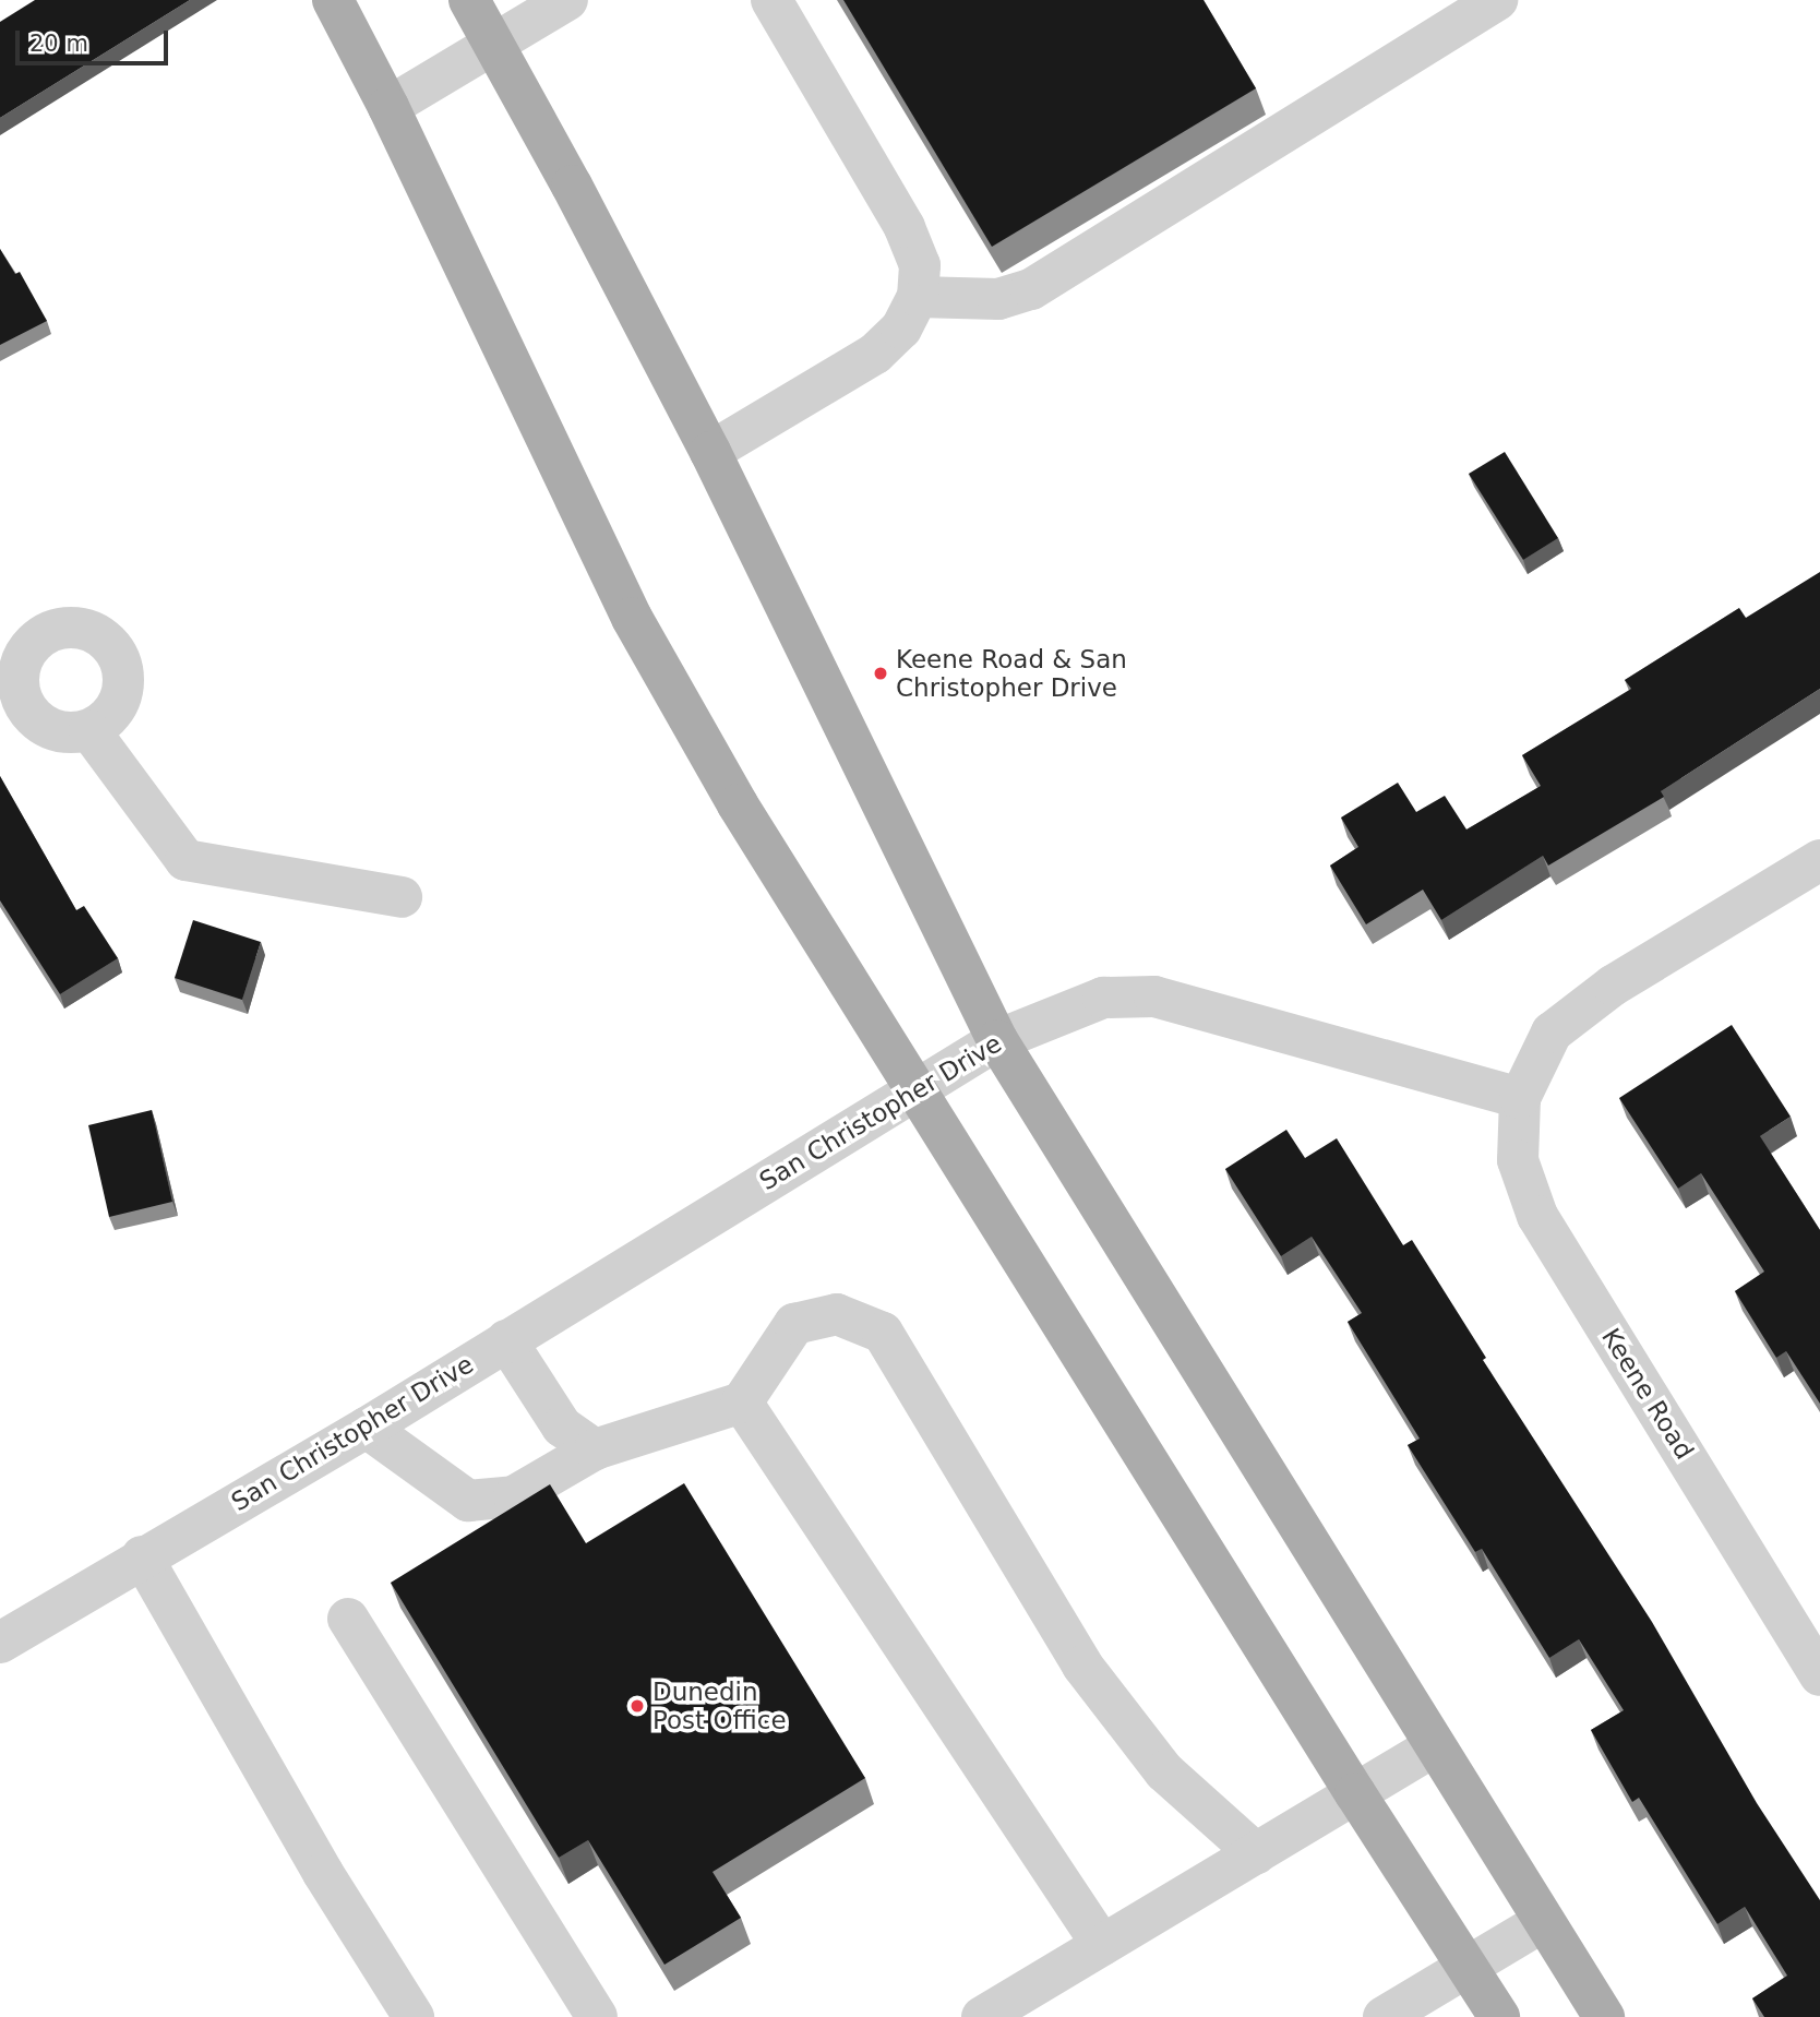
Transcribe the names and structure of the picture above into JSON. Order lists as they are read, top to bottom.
{
  "streets": {
    "street": ["San Christopher Drive", "Keene Road"]
  },
  "crossings": [
    ["San Christopher Drive", "Keene Road"]
  ],
  "places": ["Keene Road & San Christopher Drive", "Dunedin Post Office"],
  "scale_bar": "20 m"
}
